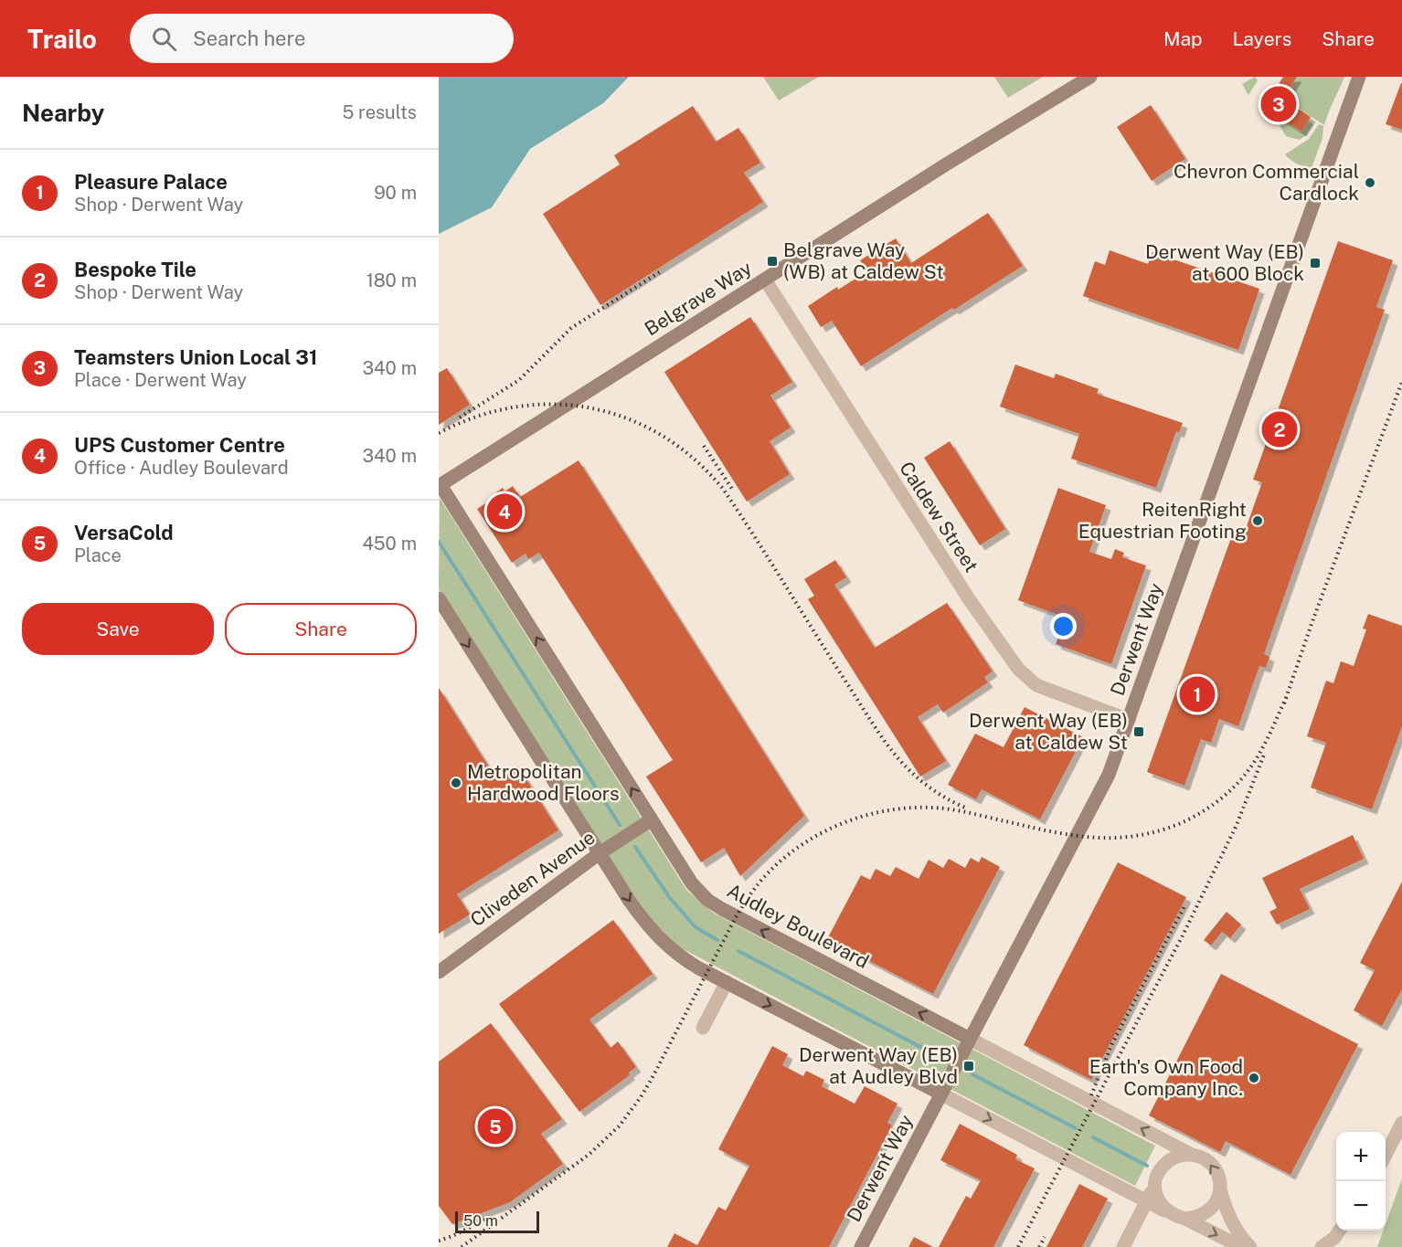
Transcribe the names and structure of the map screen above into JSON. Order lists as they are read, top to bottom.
{
  "streets": {
    "street": [
      "Belgrave Way",
      "Caldew Street",
      "Derwent Way",
      "Cliveden Avenue",
      "Audley Boulevard"
    ]
  },
  "crossings": [
    ["Belgrave Way", "Caldew Street"],
    ["Belgrave Way", "Audley Boulevard"],
    ["Caldew Street", "Derwent Way"],
    ["Derwent Way", "Audley Boulevard"],
    ["Cliveden Avenue", "Audley Boulevard"]
  ],
  "places": {
    "other": [
      "Chevron Commercial Cardlock",
      "ReitenRight Equestrian Footing",
      "Metropolitan Hardwood Floors",
      "Earth's Own Food Company Inc."
    ],
    "transit": [
      "Belgrave Way (WB) at Caldew St",
      "Derwent Way (EB) at 600 Block",
      "Derwent Way (EB) at Caldew St",
      "Derwent Way (EB) at Audley Blvd"
    ]
  },
  "scale_bar": "50 m",
  "page": {
    "header": "Trailo",
    "search": "Search here",
    "nav": ["Map", "Layers", "Share"],
    "heading": ["Nearby", "5 results"],
    "pins": [
      "3",
      "2",
      "4",
      "1",
      "5"
    ],
    "list": [
      {
        "mark": "1",
        "name": "Pleasure Palace",
        "note": "Shop · Derwent Way",
        "value": "90 m"
      },
      {
        "mark": "2",
        "name": "Bespoke Tile",
        "note": "Shop · Derwent Way",
        "value": "180 m"
      },
      {
        "mark": "3",
        "name": "Teamsters Union Local 31",
        "note": "Place · Derwent Way",
        "value": "340 m"
      },
      {
        "mark": "4",
        "name": "UPS Customer Centre",
        "note": "Office · Audley Boulevard",
        "value": "340 m"
      },
      {
        "mark": "5",
        "name": "VersaCold",
        "note": "Place",
        "value": "450 m"
      }
    ],
    "buttons": ["Save", "Share"],
    "map_buttons": ["+", "−"],
    "scale": "50 m"
  }
}
